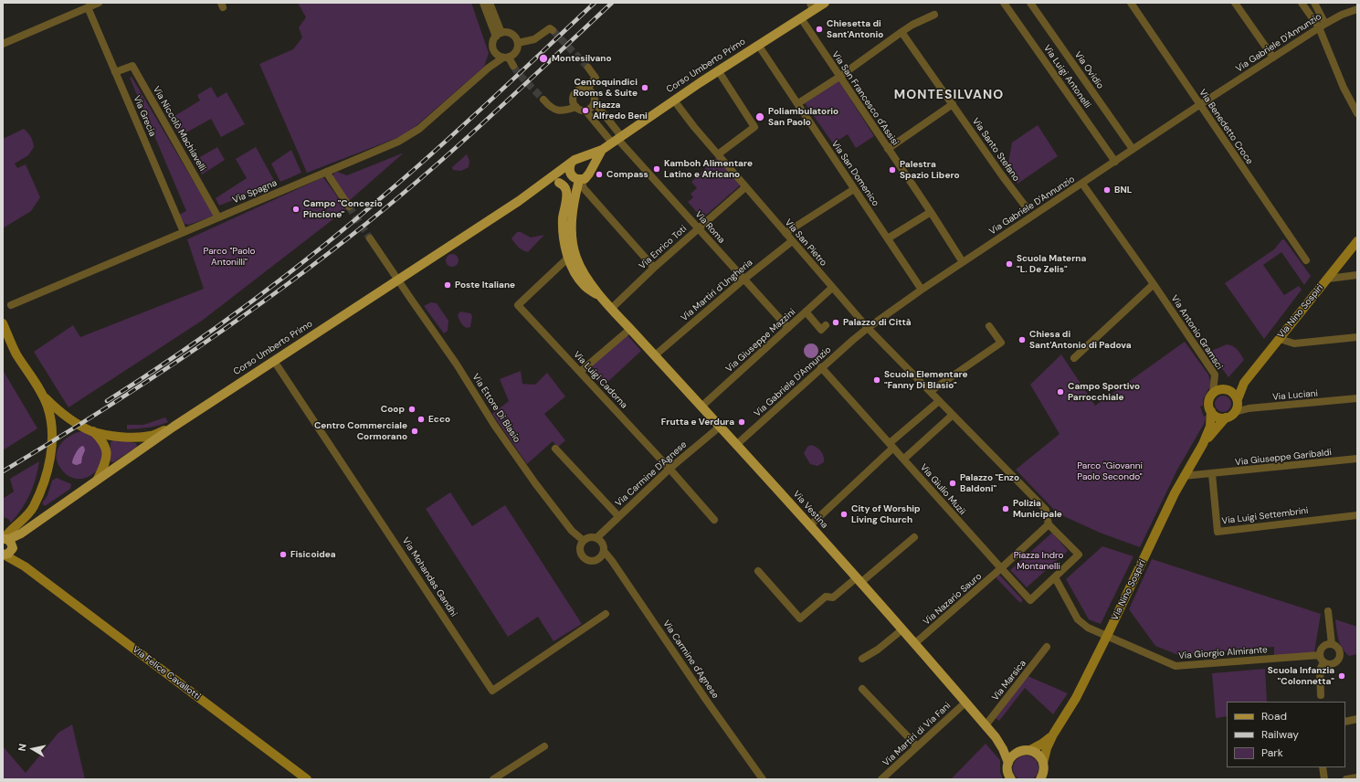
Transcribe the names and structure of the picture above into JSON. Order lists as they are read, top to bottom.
{
  "streets": {
    "main road": ["Corso Umberto Primo", "Via Vestina"],
    "street": [
      "Via Gabriele D'Annunzio",
      "Via Ovidio",
      "Via Luigi Antonelli",
      "Via San Francesco d'Assisi",
      "Via Grecia",
      "Via Benedetto Croce",
      "Via Niccolò Machiavelli",
      "Via Santo Stefano",
      "Via San Domenico",
      "Via Spagna",
      "Via Roma",
      "Via San Pietro",
      "Via Enrico Toti",
      "Via Martiri d'Ungheria",
      "Via Nino Sospiri",
      "Via Antonio Gramsci",
      "Via Giuseppe Mazzini",
      "Via Luigi Cadorna",
      "Via Luciani",
      "Via Ettore Di Blasio",
      "Via Giuseppe Garibaldi",
      "Via Carmine D'Agnese",
      "Via Giulio Muzii",
      "Via Luigi Settembrini",
      "Via Mohandas Gandhi",
      "Via Nazario Sauro",
      "Via Giorgio Almirante",
      "Via Carmine d'Agnese",
      "Via Felice Cavallotti",
      "Via Marsica",
      "Via Martiri di Via Fani"
    ]
  },
  "crossings": [
    ["Via Gabriele D'Annunzio", "Via Ovidio"],
    ["Via Gabriele D'Annunzio", "Via Luigi Antonelli"],
    ["Via Gabriele D'Annunzio", "Via San Francesco d'Assisi"],
    ["Via Gabriele D'Annunzio", "Via Benedetto Croce"],
    ["Via Gabriele D'Annunzio", "Via San Domenico"],
    ["Via Gabriele D'Annunzio", "Via San Pietro"],
    ["Via Gabriele D'Annunzio", "Via Antonio Gramsci"],
    ["Via Gabriele D'Annunzio", "Via Giulio Muzii"],
    ["Via Gabriele D'Annunzio", "Via Vestina"],
    ["Corso Umberto Primo", "Via San Francesco d'Assisi"],
    ["Corso Umberto Primo", "Via San Domenico"],
    ["Corso Umberto Primo", "Via Roma"],
    ["Corso Umberto Primo", "Via San Pietro"],
    ["Corso Umberto Primo", "Via Ettore Di Blasio"],
    ["Corso Umberto Primo", "Via Vestina"],
    ["Corso Umberto Primo", "Via Mohandas Gandhi"],
    ["Corso Umberto Primo", "Via Felice Cavallotti"],
    ["Via Grecia", "Via Niccolò Machiavelli"],
    ["Via Grecia", "Via Spagna"],
    ["Via Niccolò Machiavelli", "Via Spagna"],
    ["Via Roma", "Via Enrico Toti"],
    ["Via Roma", "Via Martiri d'Ungheria"],
    ["Via Roma", "Via Giuseppe Mazzini"],
    ["Via San Pietro", "Via Enrico Toti"],
    ["Via San Pietro", "Via Martiri d'Ungheria"],
    ["Via San Pietro", "Via Giuseppe Mazzini"],
    ["Via Enrico Toti", "Via Vestina"],
    ["Via Martiri d'Ungheria", "Via Vestina"],
    ["Via Nino Sospiri", "Via Antonio Gramsci"],
    ["Via Nino Sospiri", "Via Luciani"],
    ["Via Nino Sospiri", "Via Giorgio Almirante"],
    ["Via Antonio Gramsci", "Via Luciani"],
    ["Via Giuseppe Mazzini", "Via Vestina"],
    ["Via Luigi Cadorna", "Via Carmine D'Agnese"],
    ["Via Luigi Cadorna", "Via Vestina"],
    ["Via Ettore Di Blasio", "Via Carmine D'Agnese"],
    ["Via Ettore Di Blasio", "Via Carmine d'Agnese"],
    ["Via Giuseppe Garibaldi", "Via Luigi Settembrini"],
    ["Via Carmine D'Agnese", "Via Vestina"],
    ["Via Carmine D'Agnese", "Via Carmine d'Agnese"],
    ["Via Giulio Muzii", "Via Nazario Sauro"],
    ["Via Vestina", "Via Nazario Sauro"],
    ["Via Vestina", "Via Marsica"],
    ["Via Vestina", "Via Martiri di Via Fani"]
  ],
  "districts": ["MONTESILVANO"],
  "parks": ["Parco \"Paolo Antonilli\"", "Parco \"Giovanni Paolo Secondo\"", "Piazza Indro Montanelli"],
  "places": [
    "Chiesetta di Sant'Antonio",
    "Montesilvano",
    "Centoquindici Rooms & Suite",
    "Piazza Alfredo Beni",
    "Poliambulatorio San Paolo",
    "Kamboh Alimentare Latino e Africano",
    "Palestra Spazio Libero",
    "Compass",
    "BNL",
    "Campo \"Concezio Pincione\"",
    "Scuola Materna \"L. De Zelis\"",
    "Poste Italiane",
    "Palazzo di Città",
    "Chiesa di Sant'Antonio di Padova",
    "Scuola Elementare \"Fanny Di Blasio\"",
    "Campo Sportivo Parrocchiale",
    "Coop",
    "Ecco",
    "Frutta e Verdura",
    "Centro Commerciale Cormorano",
    "Palazzo \"Enzo Baldoni\"",
    "Polizia Municipale",
    "City of Worship Living Church",
    "Fisicoidea",
    "Scuola Infanzia \"Colonnetta\""
  ],
  "legend": ["Road", "Railway", "Park"],
  "north": "left"
}
